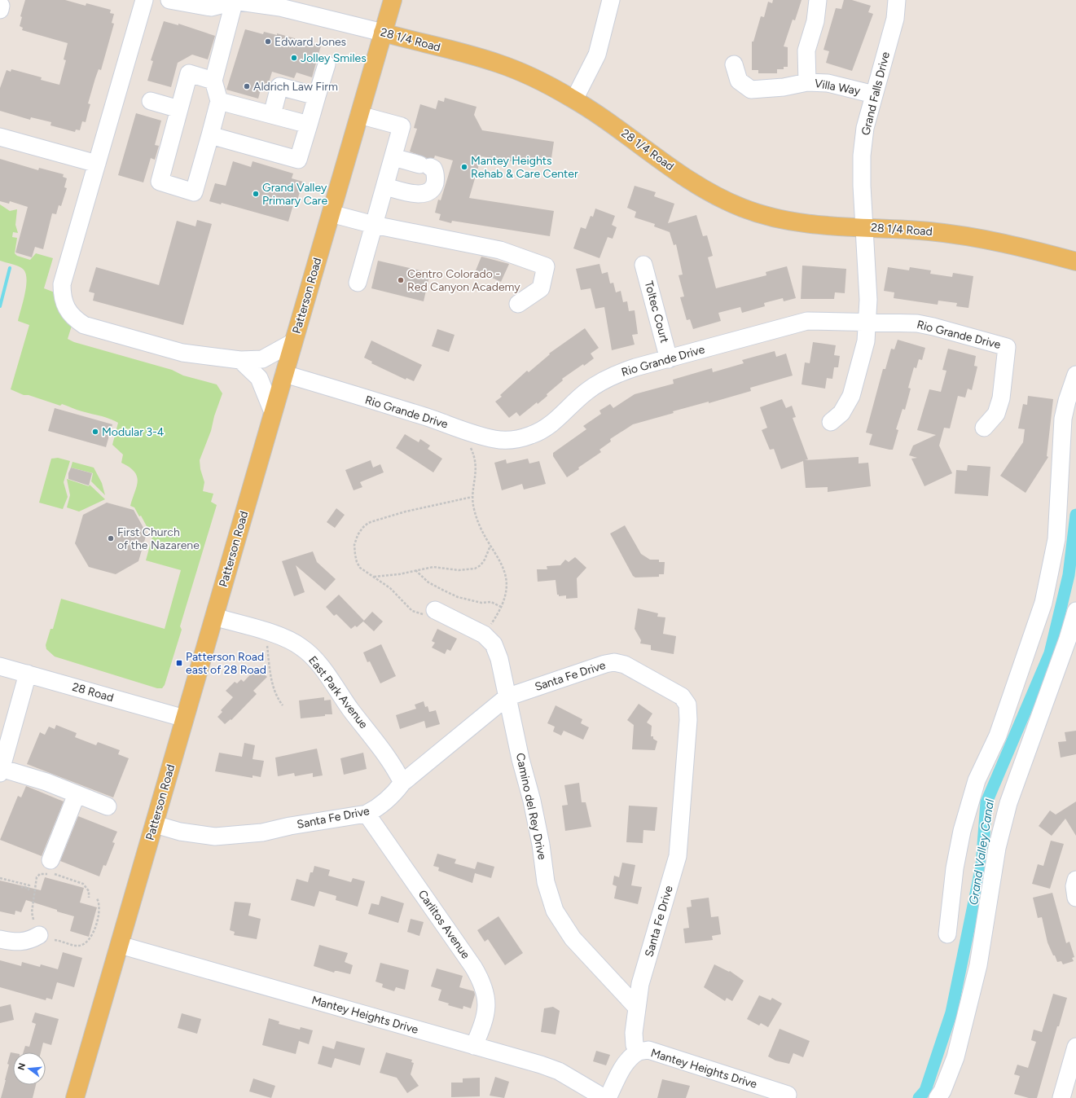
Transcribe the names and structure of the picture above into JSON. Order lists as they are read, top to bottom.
{
  "streets": {
    "main road": ["28 1/4 Road", "Patterson Road"],
    "street": [
      "Villa Way",
      "Grand Falls Drive",
      "Toltec Court",
      "Rio Grande Drive",
      "Santa Fe Drive",
      "28 Road",
      "East Park Avenue",
      "Camino del Rey Drive",
      "Carlitos Avenue",
      "Mantey Heights Drive"
    ]
  },
  "crossings": [
    ["28 1/4 Road", "Grand Falls Drive"],
    ["28 1/4 Road", "Patterson Road"],
    ["Villa Way", "Grand Falls Drive"],
    ["Grand Falls Drive", "Rio Grande Drive"],
    ["Patterson Road", "Rio Grande Drive"],
    ["Patterson Road", "Santa Fe Drive"],
    ["Patterson Road", "28 Road"],
    ["Patterson Road", "East Park Avenue"],
    ["Patterson Road", "Mantey Heights Drive"],
    ["Toltec Court", "Rio Grande Drive"],
    ["Santa Fe Drive", "East Park Avenue"],
    ["Santa Fe Drive", "Camino del Rey Drive"],
    ["Santa Fe Drive", "Carlitos Avenue"],
    ["Santa Fe Drive", "Mantey Heights Drive"],
    ["Carlitos Avenue", "Mantey Heights Drive"]
  ],
  "water": ["Grand Valley Canal"],
  "places": {
    "other": [
      "Edward Jones",
      "Jolley Smiles",
      "Aldrich Law Firm",
      "Mantey Heights Rehab & Care Center",
      "Grand Valley Primary Care",
      "Centro Colorado - Red Canyon Academy",
      "Modular 3-4",
      "First Church of the Nazarene"
    ],
    "transit": ["Patterson Road east of 28 Road"]
  },
  "north": "left"
}
